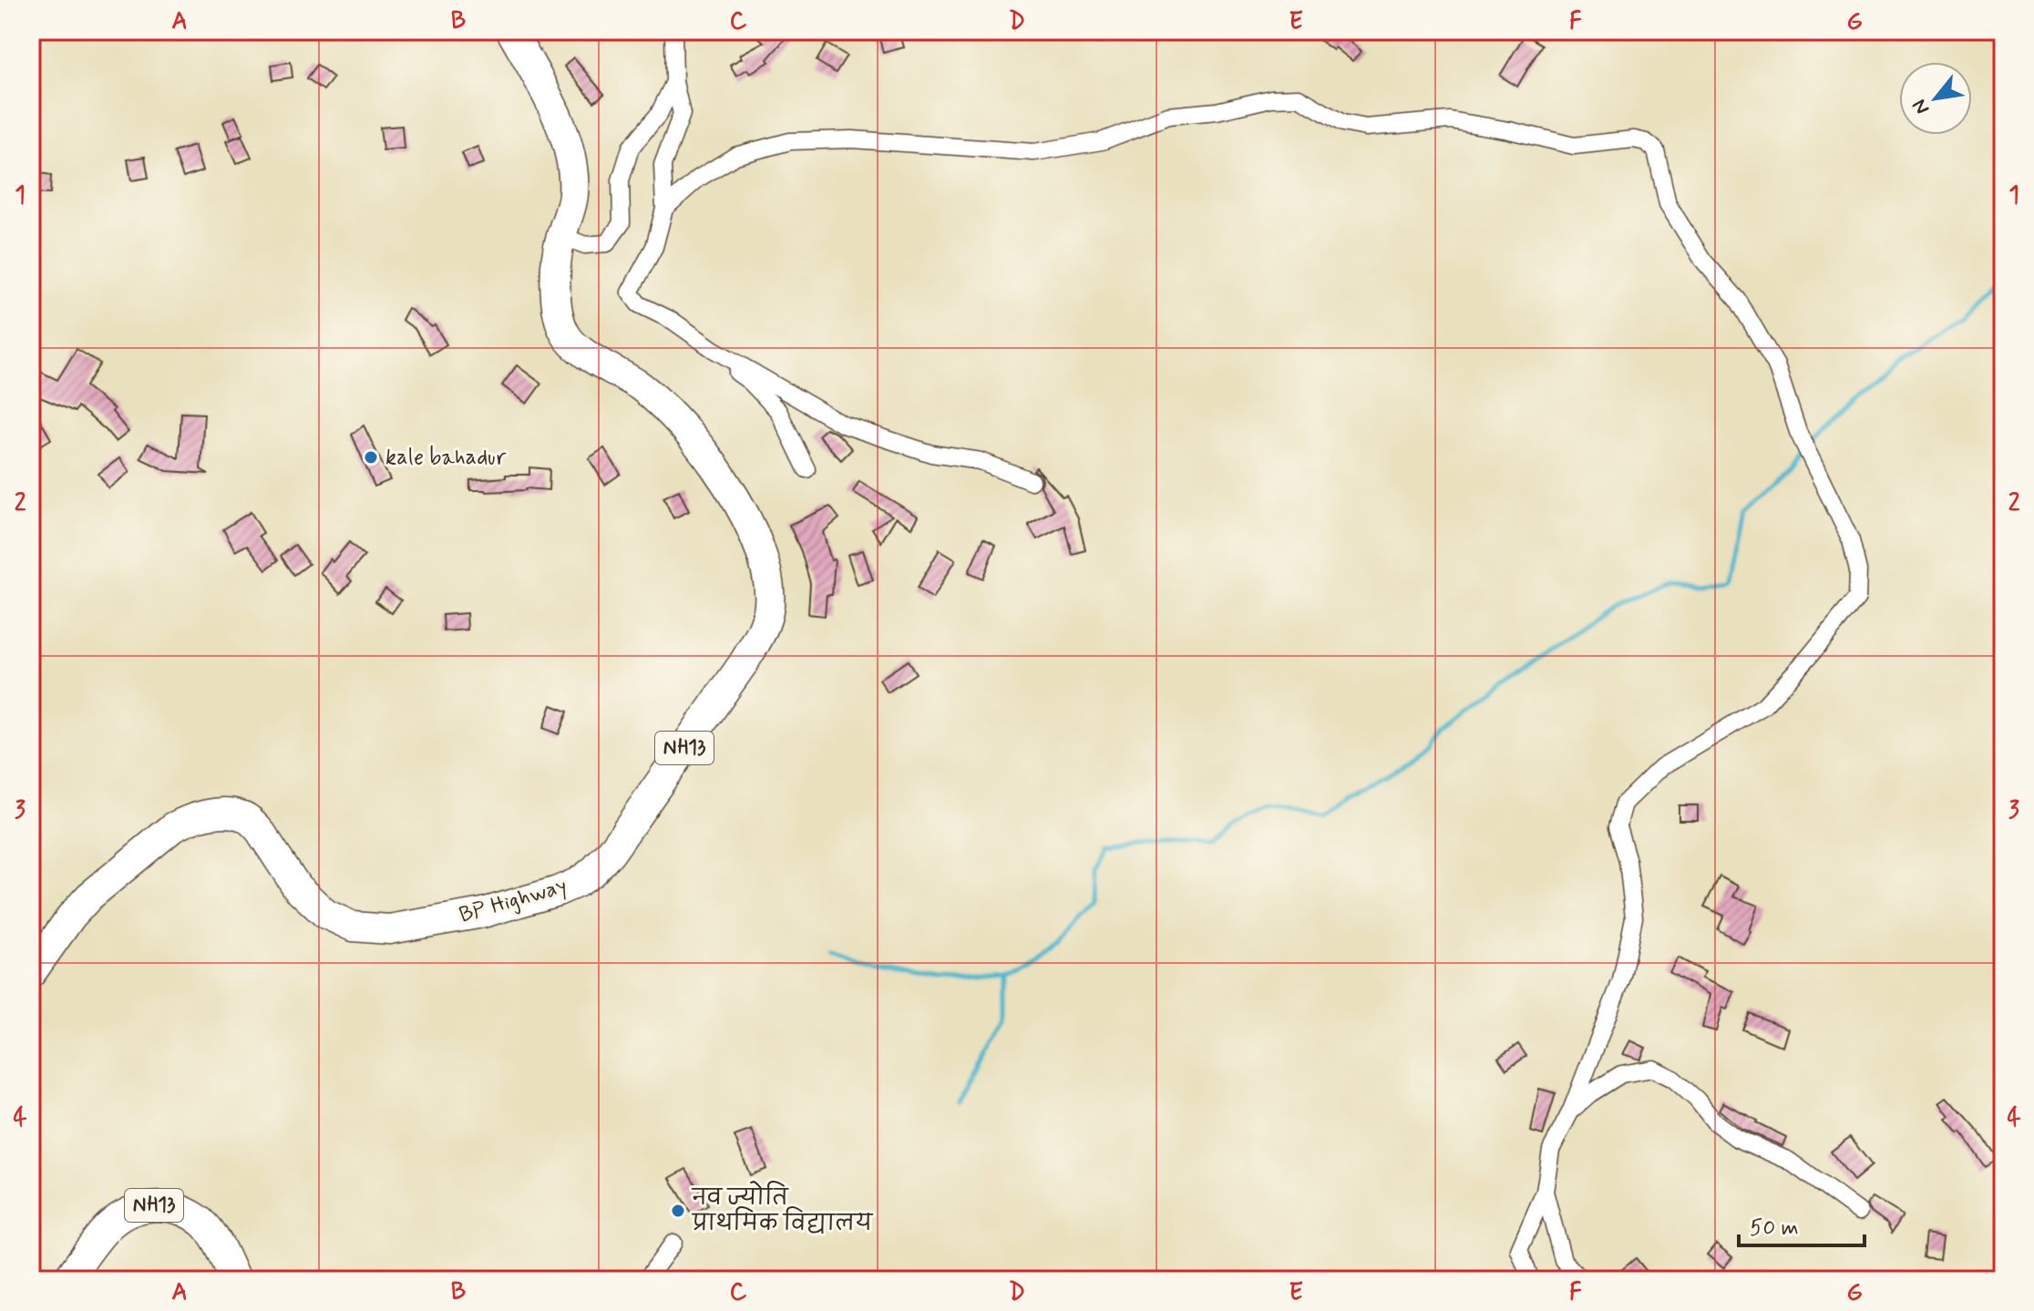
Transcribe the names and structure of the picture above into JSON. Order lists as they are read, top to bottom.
{
  "streets": {
    "highway": ["NH13", "BP Highway"]
  },
  "places": ["kale bahadur", "नव ज्योति प्राथमिक विद्यालय"],
  "scale_bar": "50 m",
  "north": "bottom left",
  "grid": {
    "columns": [
      "A",
      "B",
      "C",
      "D",
      "E",
      "F",
      "G"
    ],
    "rows": [
      "1",
      "2",
      "3",
      "4"
    ]
  }
}
